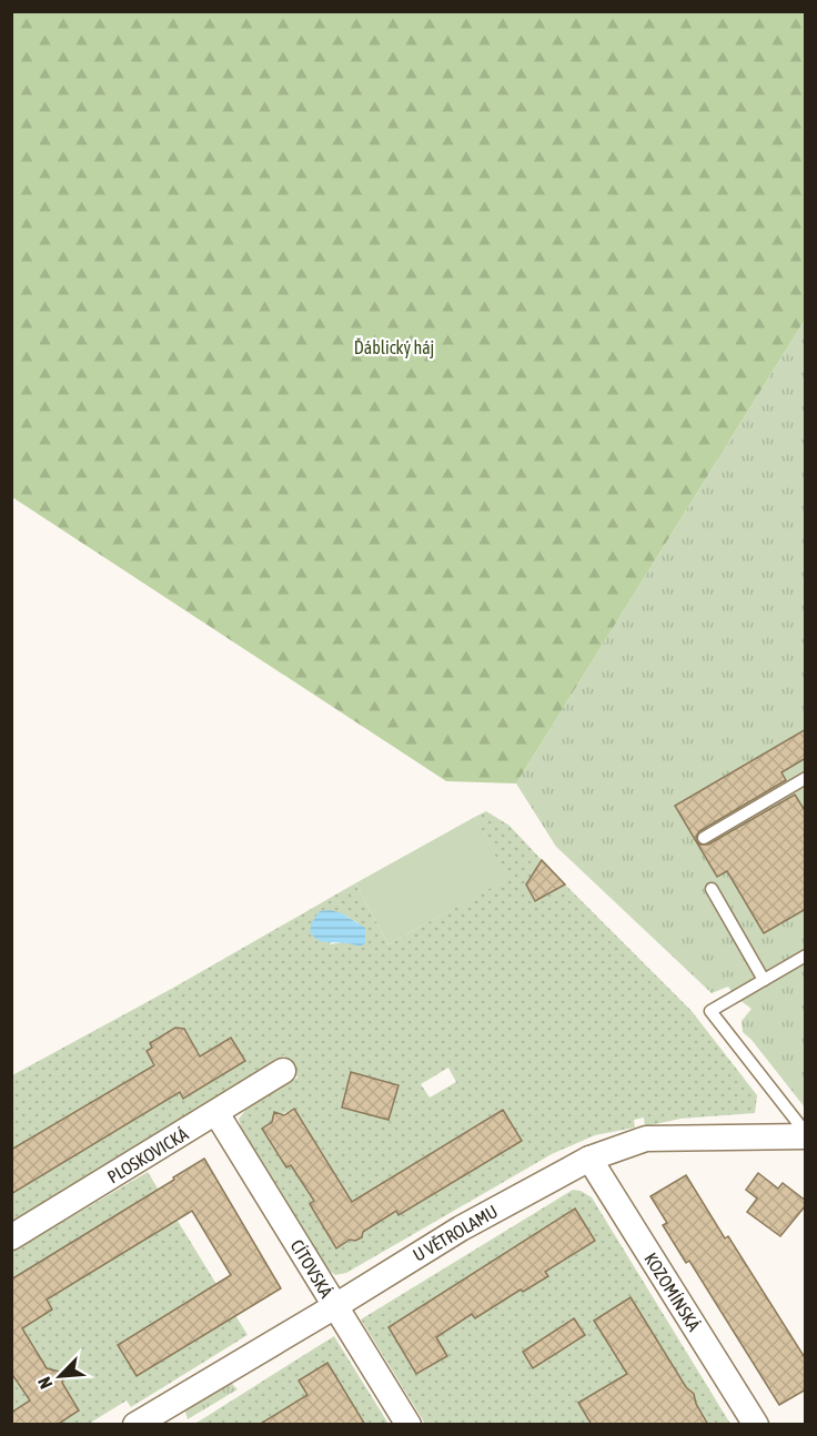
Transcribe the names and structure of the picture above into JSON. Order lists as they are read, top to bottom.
{
  "streets": {
    "street": [
      "PLOSKOVICKÁ",
      "U VĚTROLAMU",
      "CÍTOVSKÁ",
      "KOZOMÍNSKÁ"
    ]
  },
  "crossings": [
    ["PLOSKOVICKÁ", "CÍTOVSKÁ"],
    ["U VĚTROLAMU", "CÍTOVSKÁ"],
    ["U VĚTROLAMU", "KOZOMÍNSKÁ"]
  ],
  "parks": ["Ďáblický háj"],
  "north": "bottom left"
}
